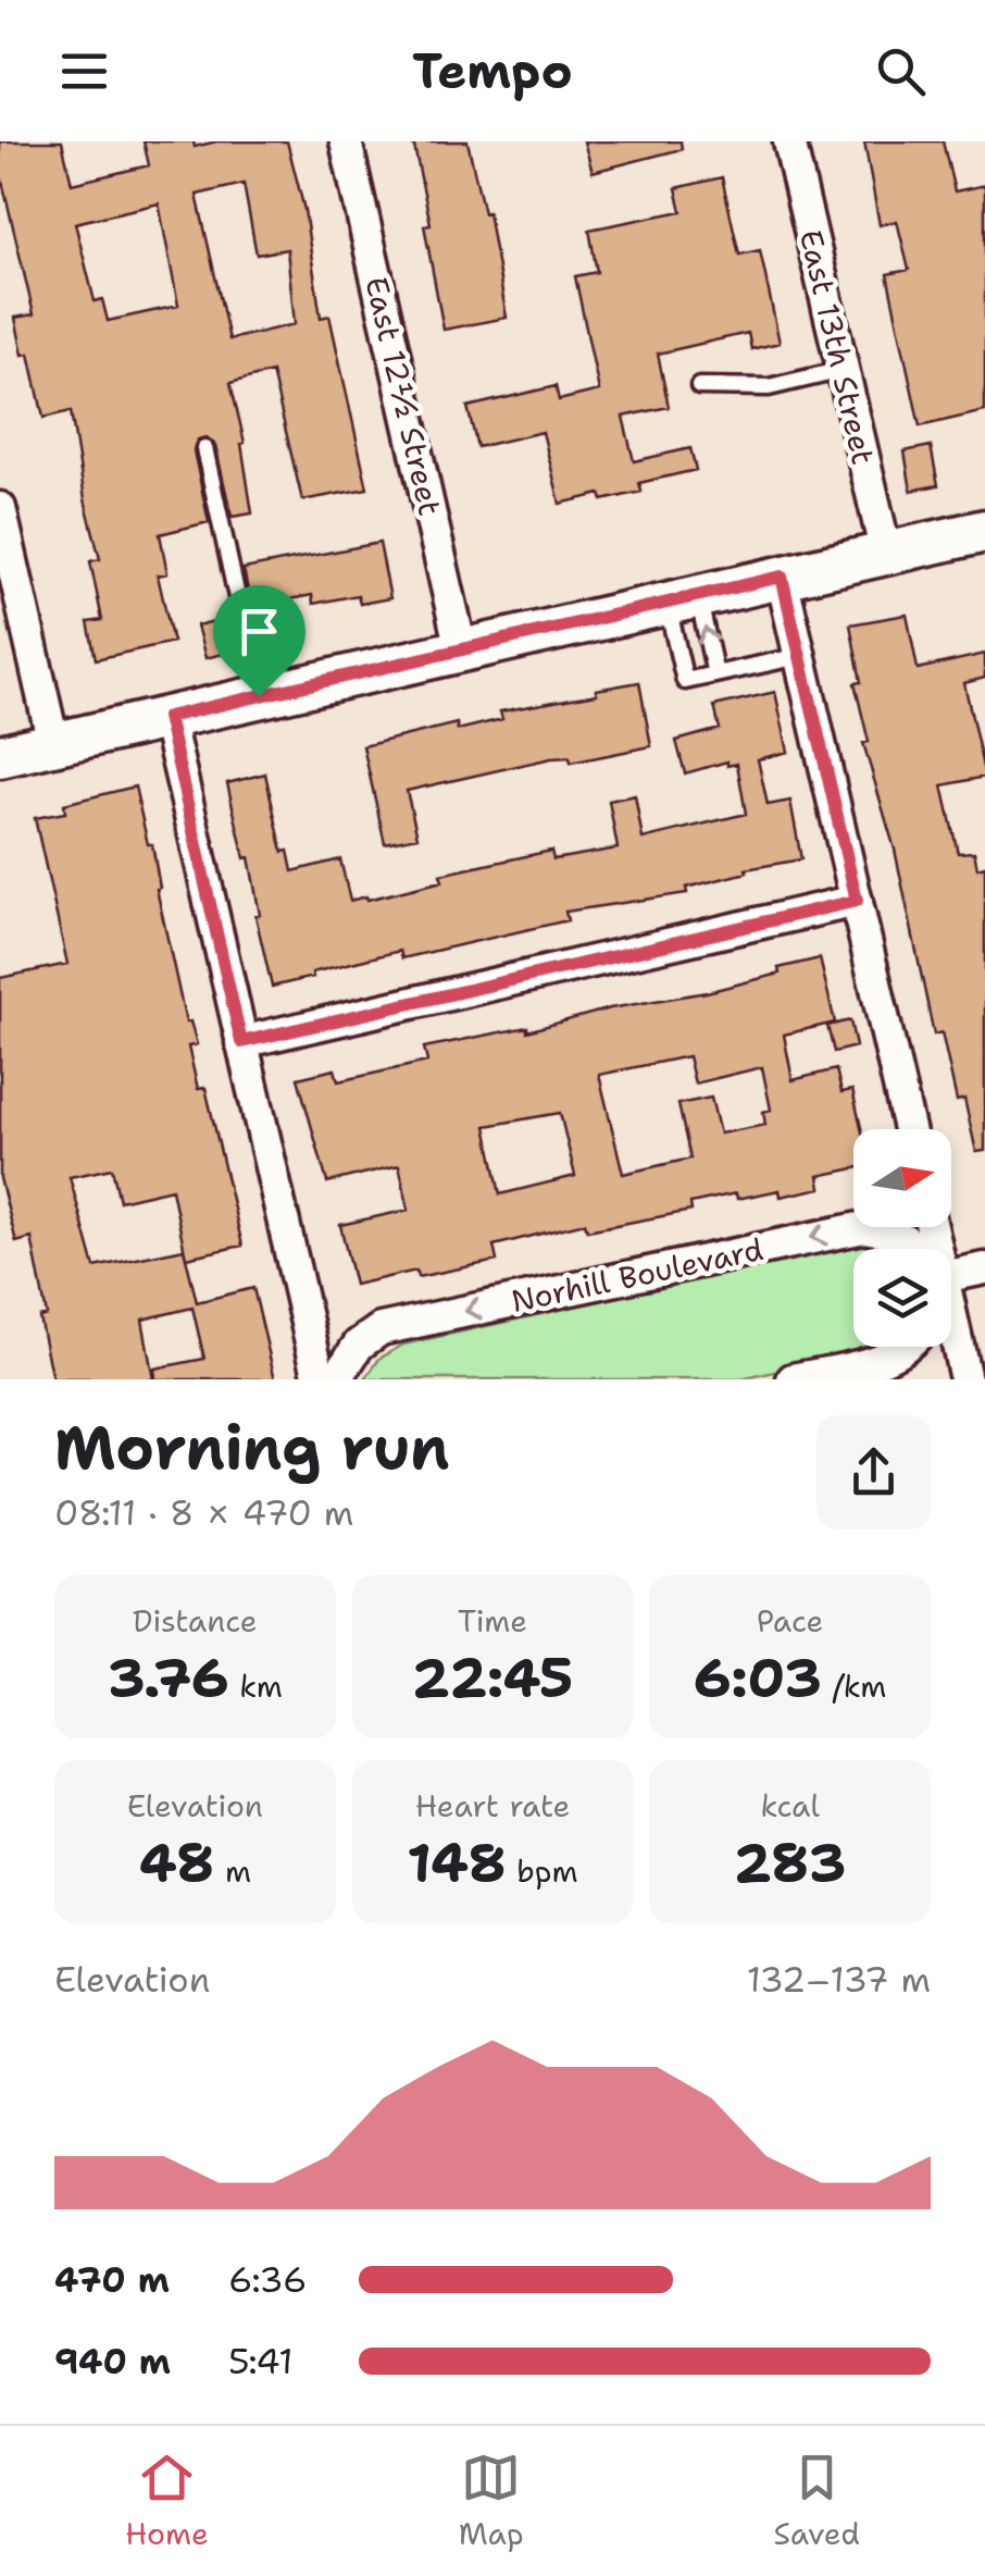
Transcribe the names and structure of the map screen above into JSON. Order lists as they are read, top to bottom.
{
  "streets": {
    "street": ["East 13th Street", "East 12½ Street", "Norhill Boulevard"]
  },
  "one_way": ["Norhill Boulevard"],
  "north": "right",
  "page": {
    "header": "Tempo",
    "heading": ["Morning run", "08:11 · 8 × 470 m"],
    "stats": [
      ["Distance", "3.76 km"],
      ["Time", "22:45"],
      ["Pace", "6:03 /km"],
      ["Elevation", "48 m"],
      ["Heart rate", "148 bpm"],
      ["kcal", "283"]
    ],
    "chart": ["Elevation", "132–137 m"],
    "list": [
      {
        "name": "470 m",
        "note": "6:36"
      },
      {
        "name": "940 m",
        "note": "5:41"
      }
    ],
    "tabs": ["Home", "Map", "Saved"]
  }
}
